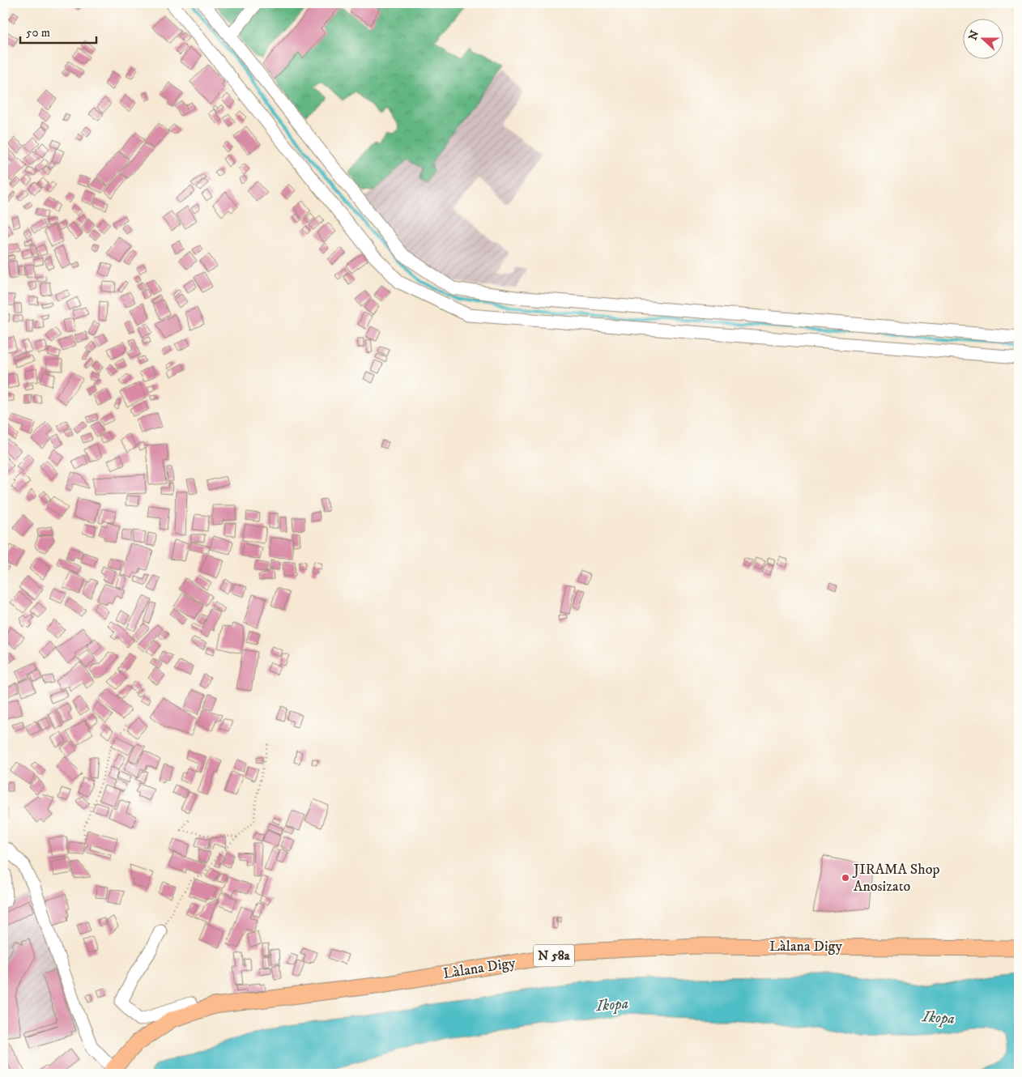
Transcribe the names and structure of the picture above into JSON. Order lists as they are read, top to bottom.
{
  "streets": {
    "main road": ["Làlana Digy", "N 58a"]
  },
  "water": ["Ikopa"],
  "places": ["JIRAMA Shop Anosizato"],
  "scale_bar": "50 m",
  "north": "left"
}
